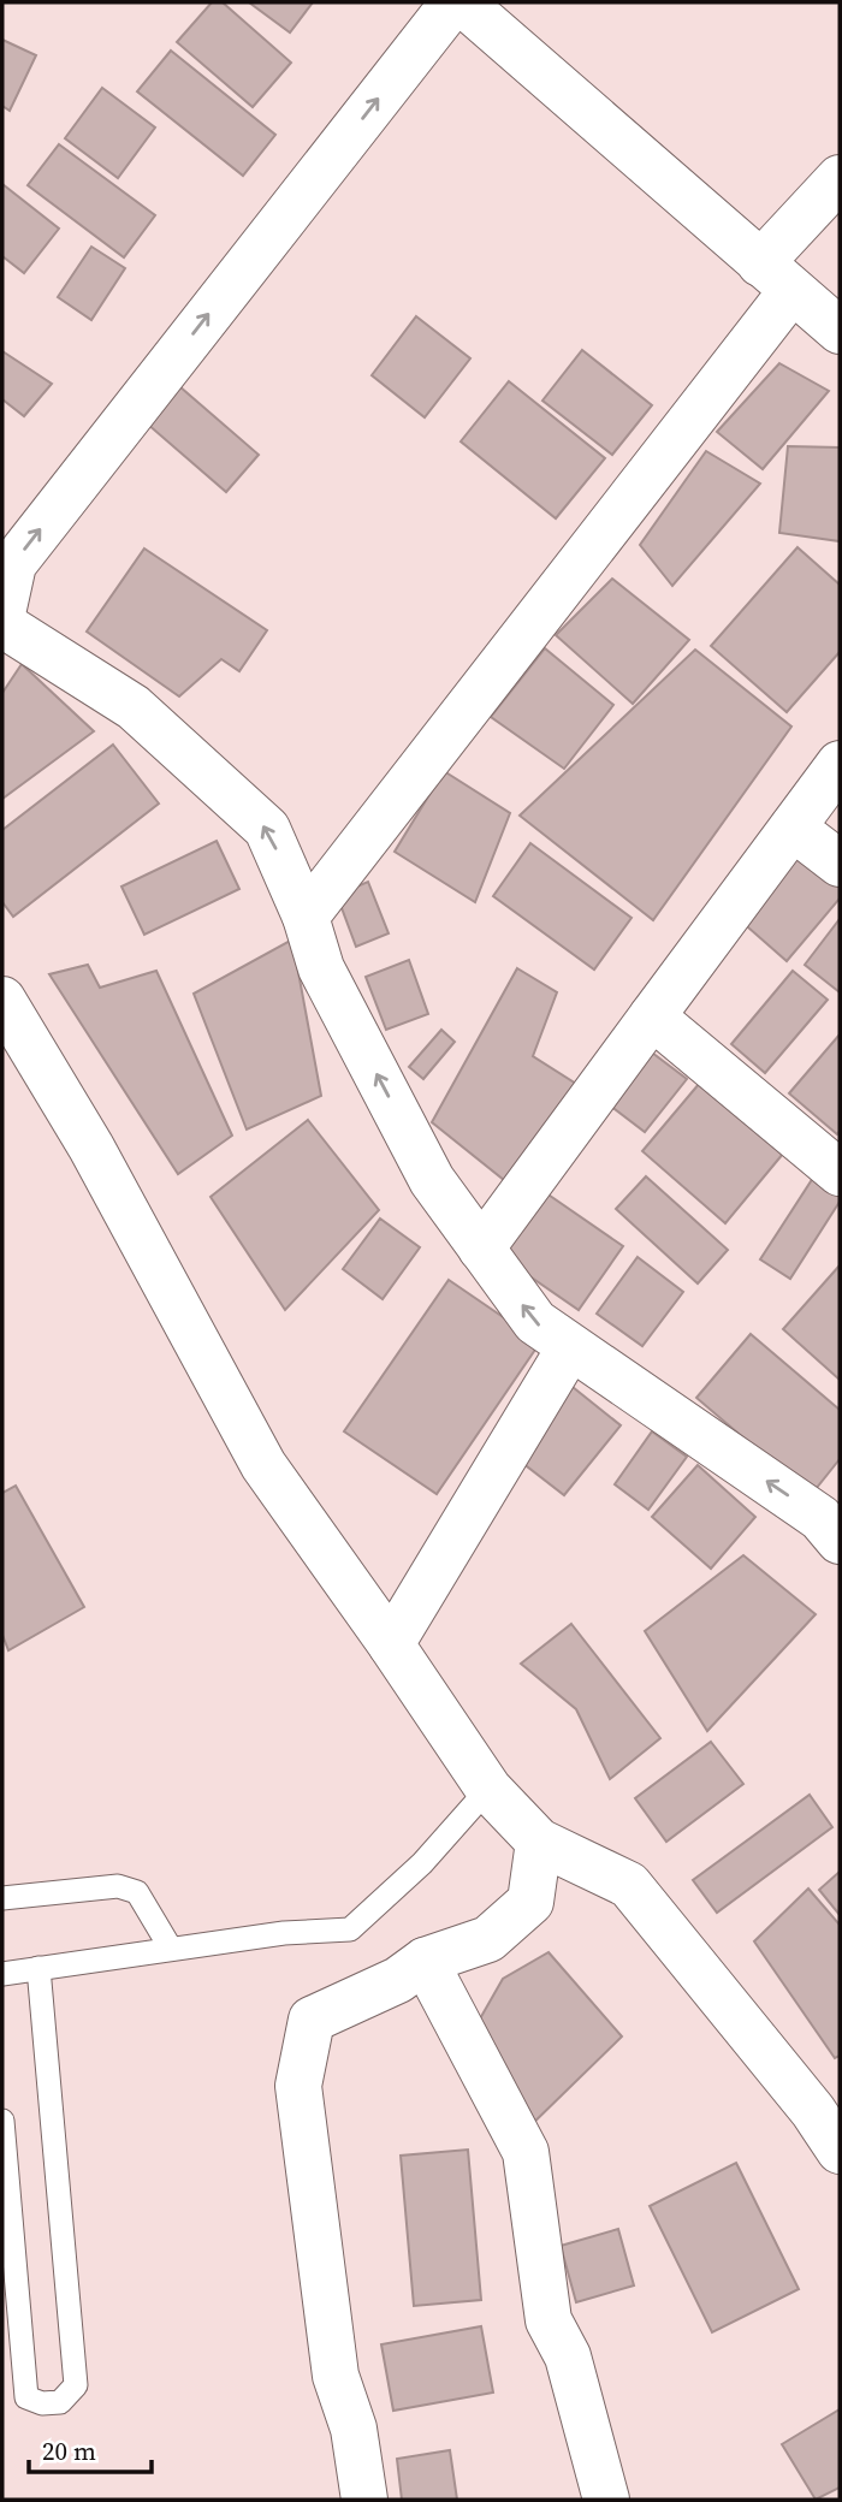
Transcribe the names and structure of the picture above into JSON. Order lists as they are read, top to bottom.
{
  "scale_bar": "20 m"
}
